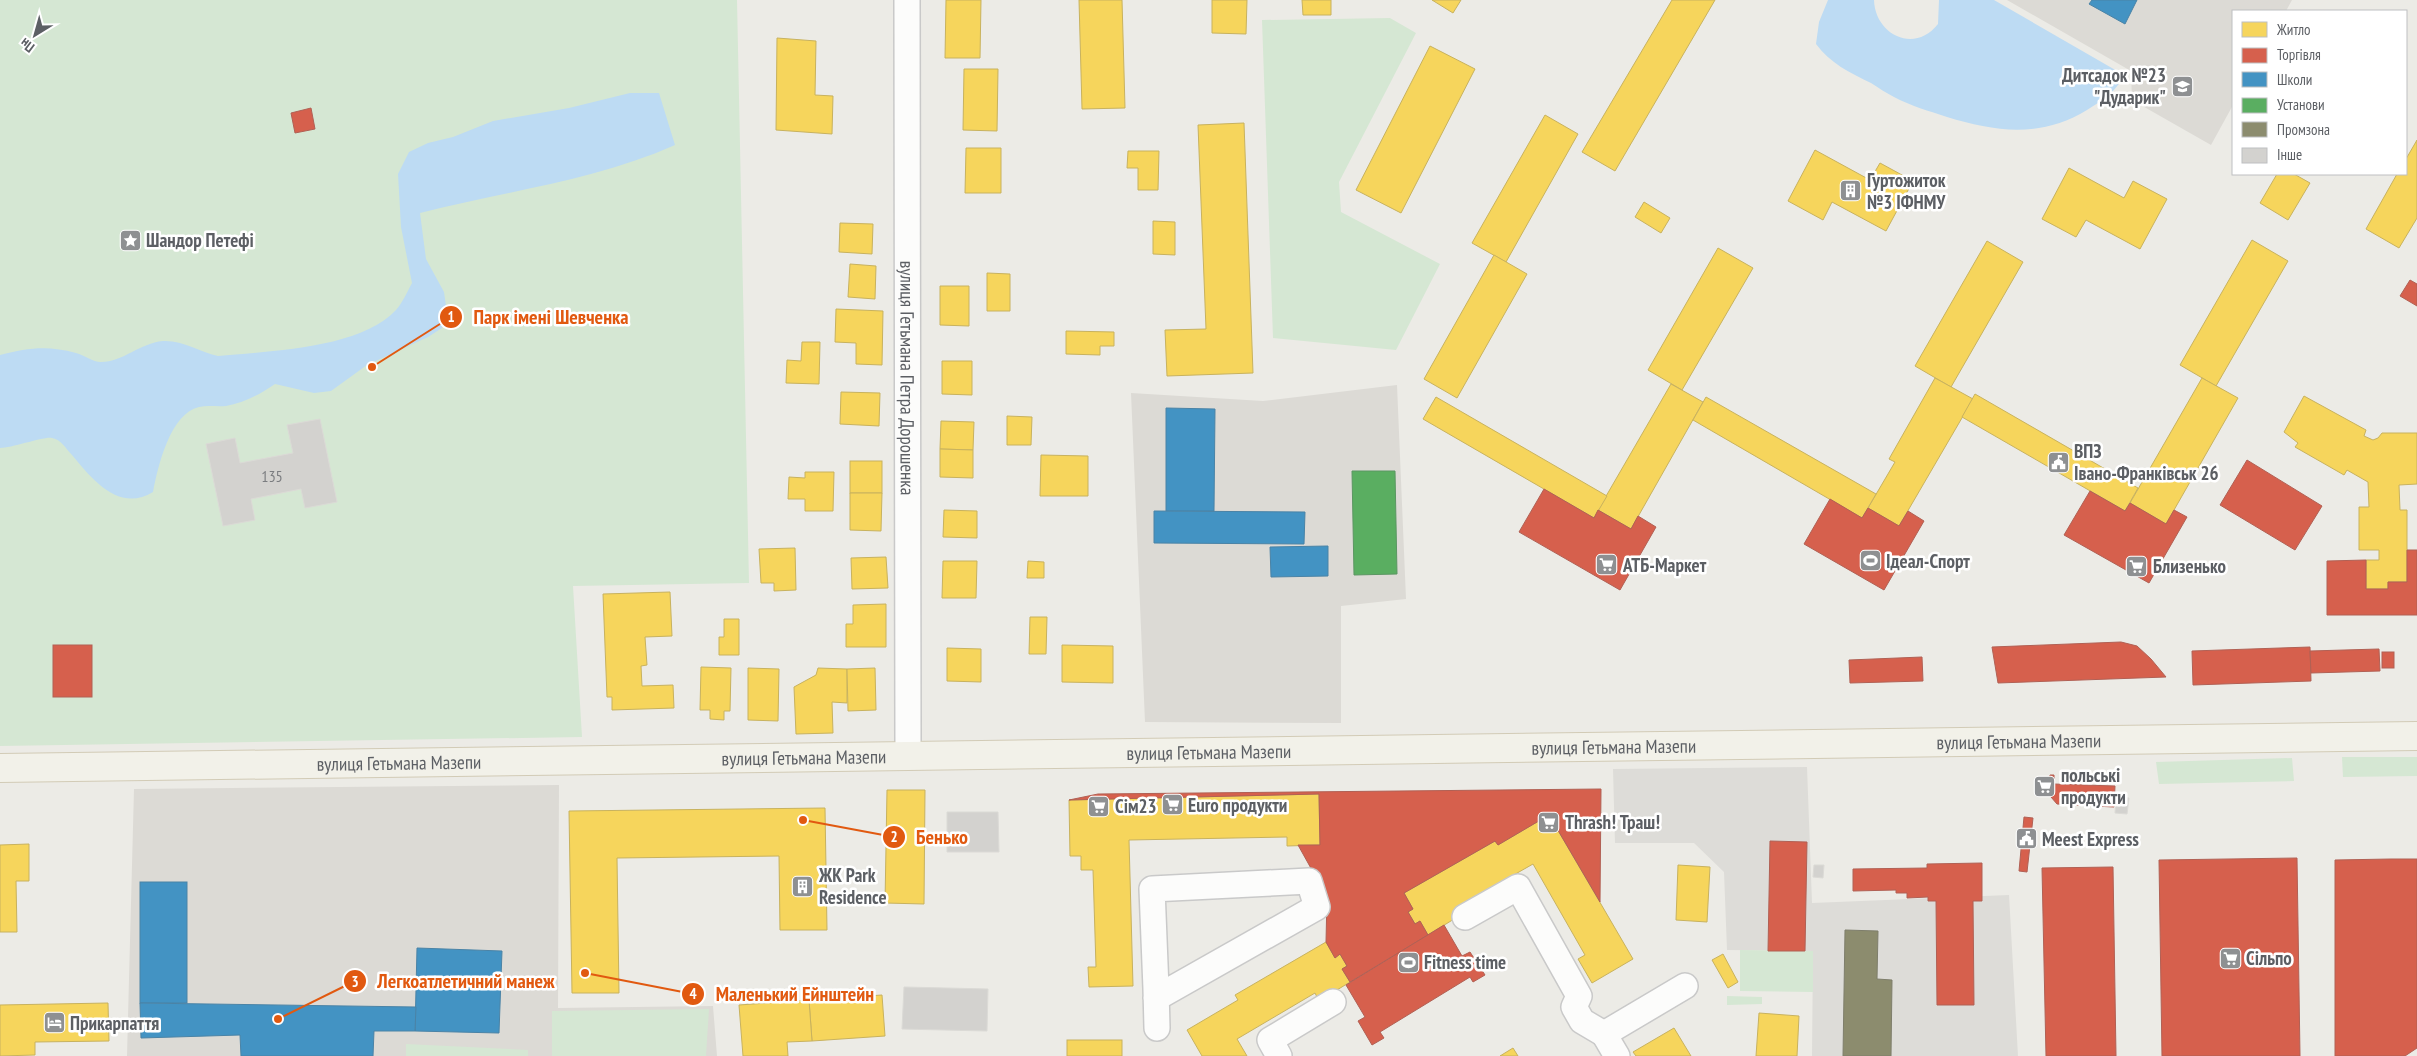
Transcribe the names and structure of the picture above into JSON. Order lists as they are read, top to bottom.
{
  "streets": {
    "main road": ["вулиця Гетьмана Мазепи"],
    "street": ["вулиця Гетьмана Петра Дорошенка"]
  },
  "crossings": [
    ["вулиця Гетьмана Петра Дорошенка", "вулиця Гетьмана Мазепи"]
  ],
  "places": {
    "school or university": ["Дитсадок №23 \"Дударик\""],
    "building": ["Гуртожиток №3 ІФНМУ", "ЖК Park Residence"],
    "place": ["Шандор Петефі"],
    "other": [
      "Парк імені Шевченка",
      "Бенько",
      "Маленький Ейнштейн",
      "Легкоатлетичний манеж"
    ],
    "public building": ["ВПЗ Івано-Франківськ 26", "Meest Express"],
    "sports": ["Ідеал-Спорт", "Fitness time"],
    "supermarket": [
      "АТБ-Маркет",
      "Близенько",
      "польські продукти",
      "Euro продукти",
      "Сім23",
      "Thrash! Траш!",
      "Сільпо"
    ],
    "hotel": ["Прикарпаття"]
  },
  "house_numbers": ["135"],
  "legend": [
    "Житло",
    "Торгівля",
    "Школи",
    "Установи",
    "Промзона",
    "Інше"
  ],
  "north": "bottom left"
}
